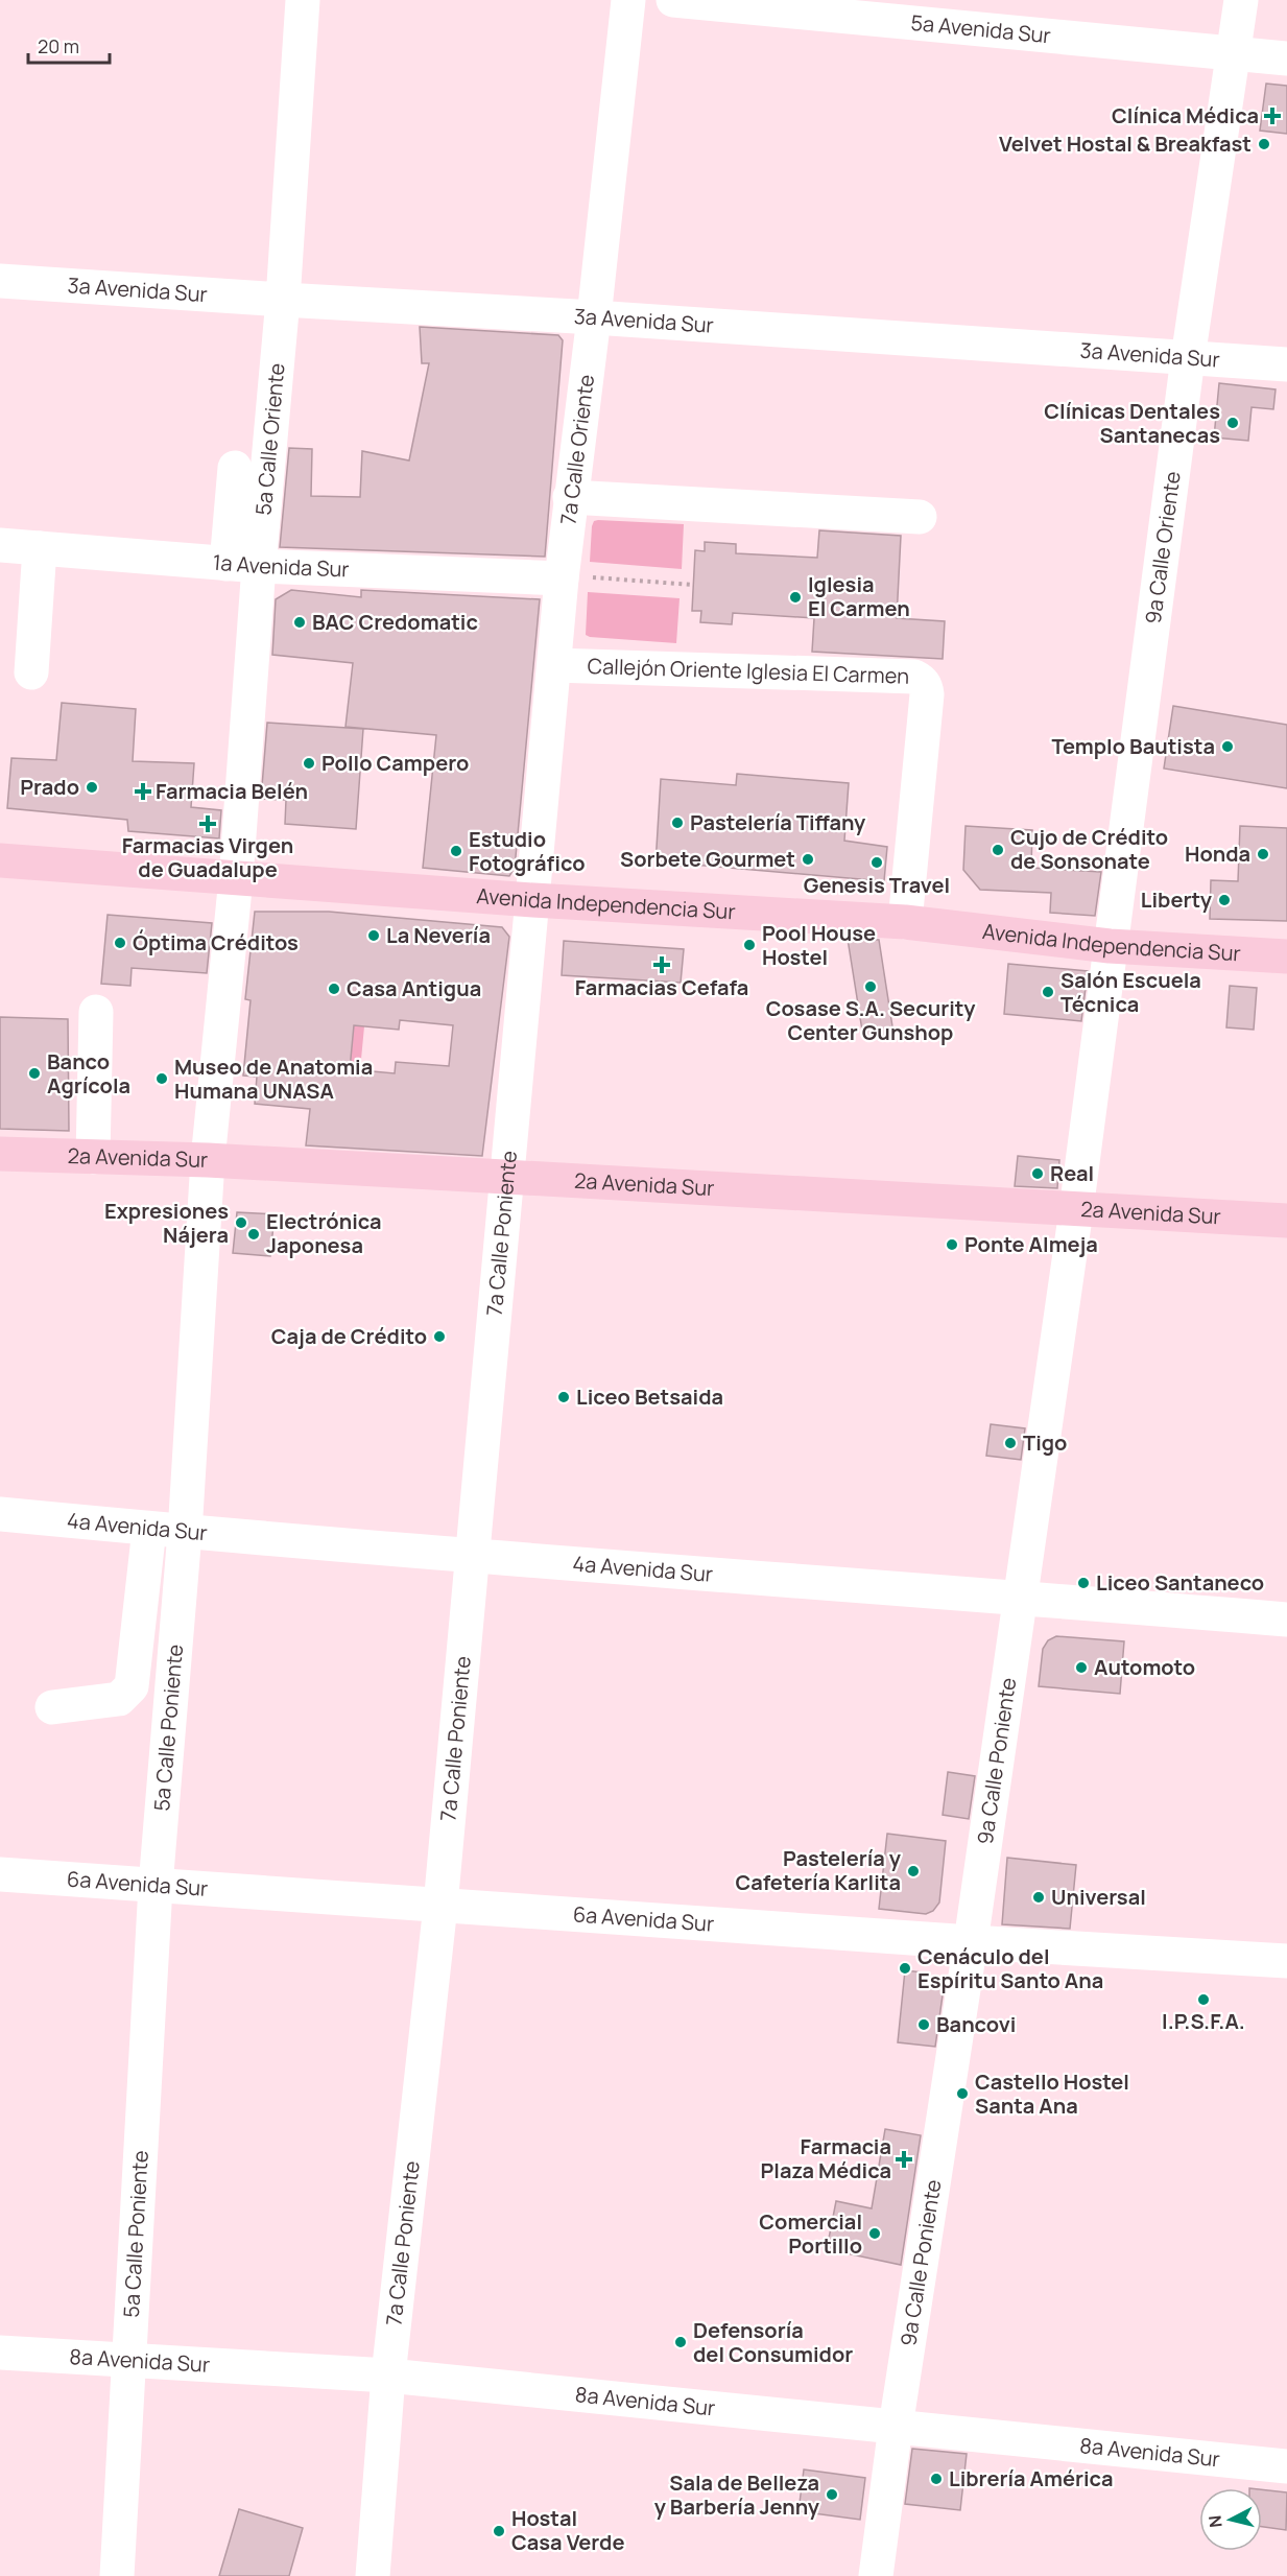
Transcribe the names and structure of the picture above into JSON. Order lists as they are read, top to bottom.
{
  "streets": {
    "main road": ["Avenida Independencia Sur", "2a Avenida Sur"],
    "street": [
      "5a Avenida Sur",
      "3a Avenida Sur",
      "5a Calle Oriente",
      "7a Calle Oriente",
      "9a Calle Oriente",
      "1a Avenida Sur",
      "Callejón Oriente Iglesia El Carmen",
      "7a Calle Poniente",
      "4a Avenida Sur",
      "5a Calle Poniente",
      "9a Calle Poniente",
      "6a Avenida Sur",
      "8a Avenida Sur"
    ]
  },
  "crossings": [
    ["5a Avenida Sur", "9a Calle Oriente"],
    ["3a Avenida Sur", "5a Calle Oriente"],
    ["3a Avenida Sur", "7a Calle Oriente"],
    ["3a Avenida Sur", "9a Calle Oriente"],
    ["5a Calle Oriente", "1a Avenida Sur"],
    ["5a Calle Oriente", "Avenida Independencia Sur"],
    ["5a Calle Oriente", "5a Calle Poniente"],
    ["7a Calle Oriente", "1a Avenida Sur"],
    ["7a Calle Oriente", "Callejón Oriente Iglesia El Carmen"],
    ["7a Calle Oriente", "Avenida Independencia Sur"],
    ["7a Calle Oriente", "7a Calle Poniente"],
    ["9a Calle Oriente", "Avenida Independencia Sur"],
    ["9a Calle Oriente", "9a Calle Poniente"],
    ["Callejón Oriente Iglesia El Carmen", "Avenida Independencia Sur"],
    ["Avenida Independencia Sur", "7a Calle Poniente"],
    ["Avenida Independencia Sur", "5a Calle Poniente"],
    ["Avenida Independencia Sur", "9a Calle Poniente"],
    ["2a Avenida Sur", "7a Calle Poniente"],
    ["2a Avenida Sur", "5a Calle Poniente"],
    ["2a Avenida Sur", "9a Calle Poniente"],
    ["7a Calle Poniente", "4a Avenida Sur"],
    ["7a Calle Poniente", "6a Avenida Sur"],
    ["7a Calle Poniente", "8a Avenida Sur"],
    ["4a Avenida Sur", "5a Calle Poniente"],
    ["4a Avenida Sur", "9a Calle Poniente"],
    ["5a Calle Poniente", "6a Avenida Sur"],
    ["5a Calle Poniente", "8a Avenida Sur"],
    ["9a Calle Poniente", "6a Avenida Sur"],
    ["9a Calle Poniente", "8a Avenida Sur"]
  ],
  "places": {
    "health": [
      "Clínica Médica",
      "Farmacia Belén",
      "Farmacias Virgen de Guadalupe",
      "Farmacias Cefafa",
      "Farmacia Plaza Médica"
    ],
    "other": [
      "Velvet Hostal & Breakfast",
      "Clínicas Dentales Santanecas",
      "Iglesia El Carmen",
      "BAC Credomatic",
      "Templo Bautista",
      "Pollo Campero",
      "Prado",
      "Pastelería Tiffany",
      "Cujo de Crédito de Sonsonate",
      "Estudio Fotográfico",
      "Honda",
      "Sorbete Gourmet",
      "Genesis Travel",
      "Liberty",
      "La Nevería",
      "Óptima Créditos",
      "Pool House Hostel",
      "Cosase S.A. Security Center Gunshop",
      "Casa Antigua",
      "Salón Escuela Técnica",
      "Banco Agrícola",
      "Museo de Anatomia Humana UNASA",
      "Real",
      "Expresiones Nájera",
      "Electrónica Japonesa",
      "Ponte Almeja",
      "Caja de Crédito",
      "Liceo Betsaida",
      "Tigo",
      "Liceo Santaneco",
      "Automoto",
      "Pastelería y Cafetería Karlita",
      "Universal",
      "Cenáculo del Espíritu Santo Ana",
      "I.P.S.F.A.",
      "Bancovi",
      "Castello Hostel Santa Ana",
      "Comercial Portillo",
      "Defensoría del Consumidor",
      "Librería América",
      "Sala de Belleza y Barbería Jenny",
      "Hostal Casa Verde"
    ]
  },
  "scale_bar": "20 m",
  "north": "left"
}
